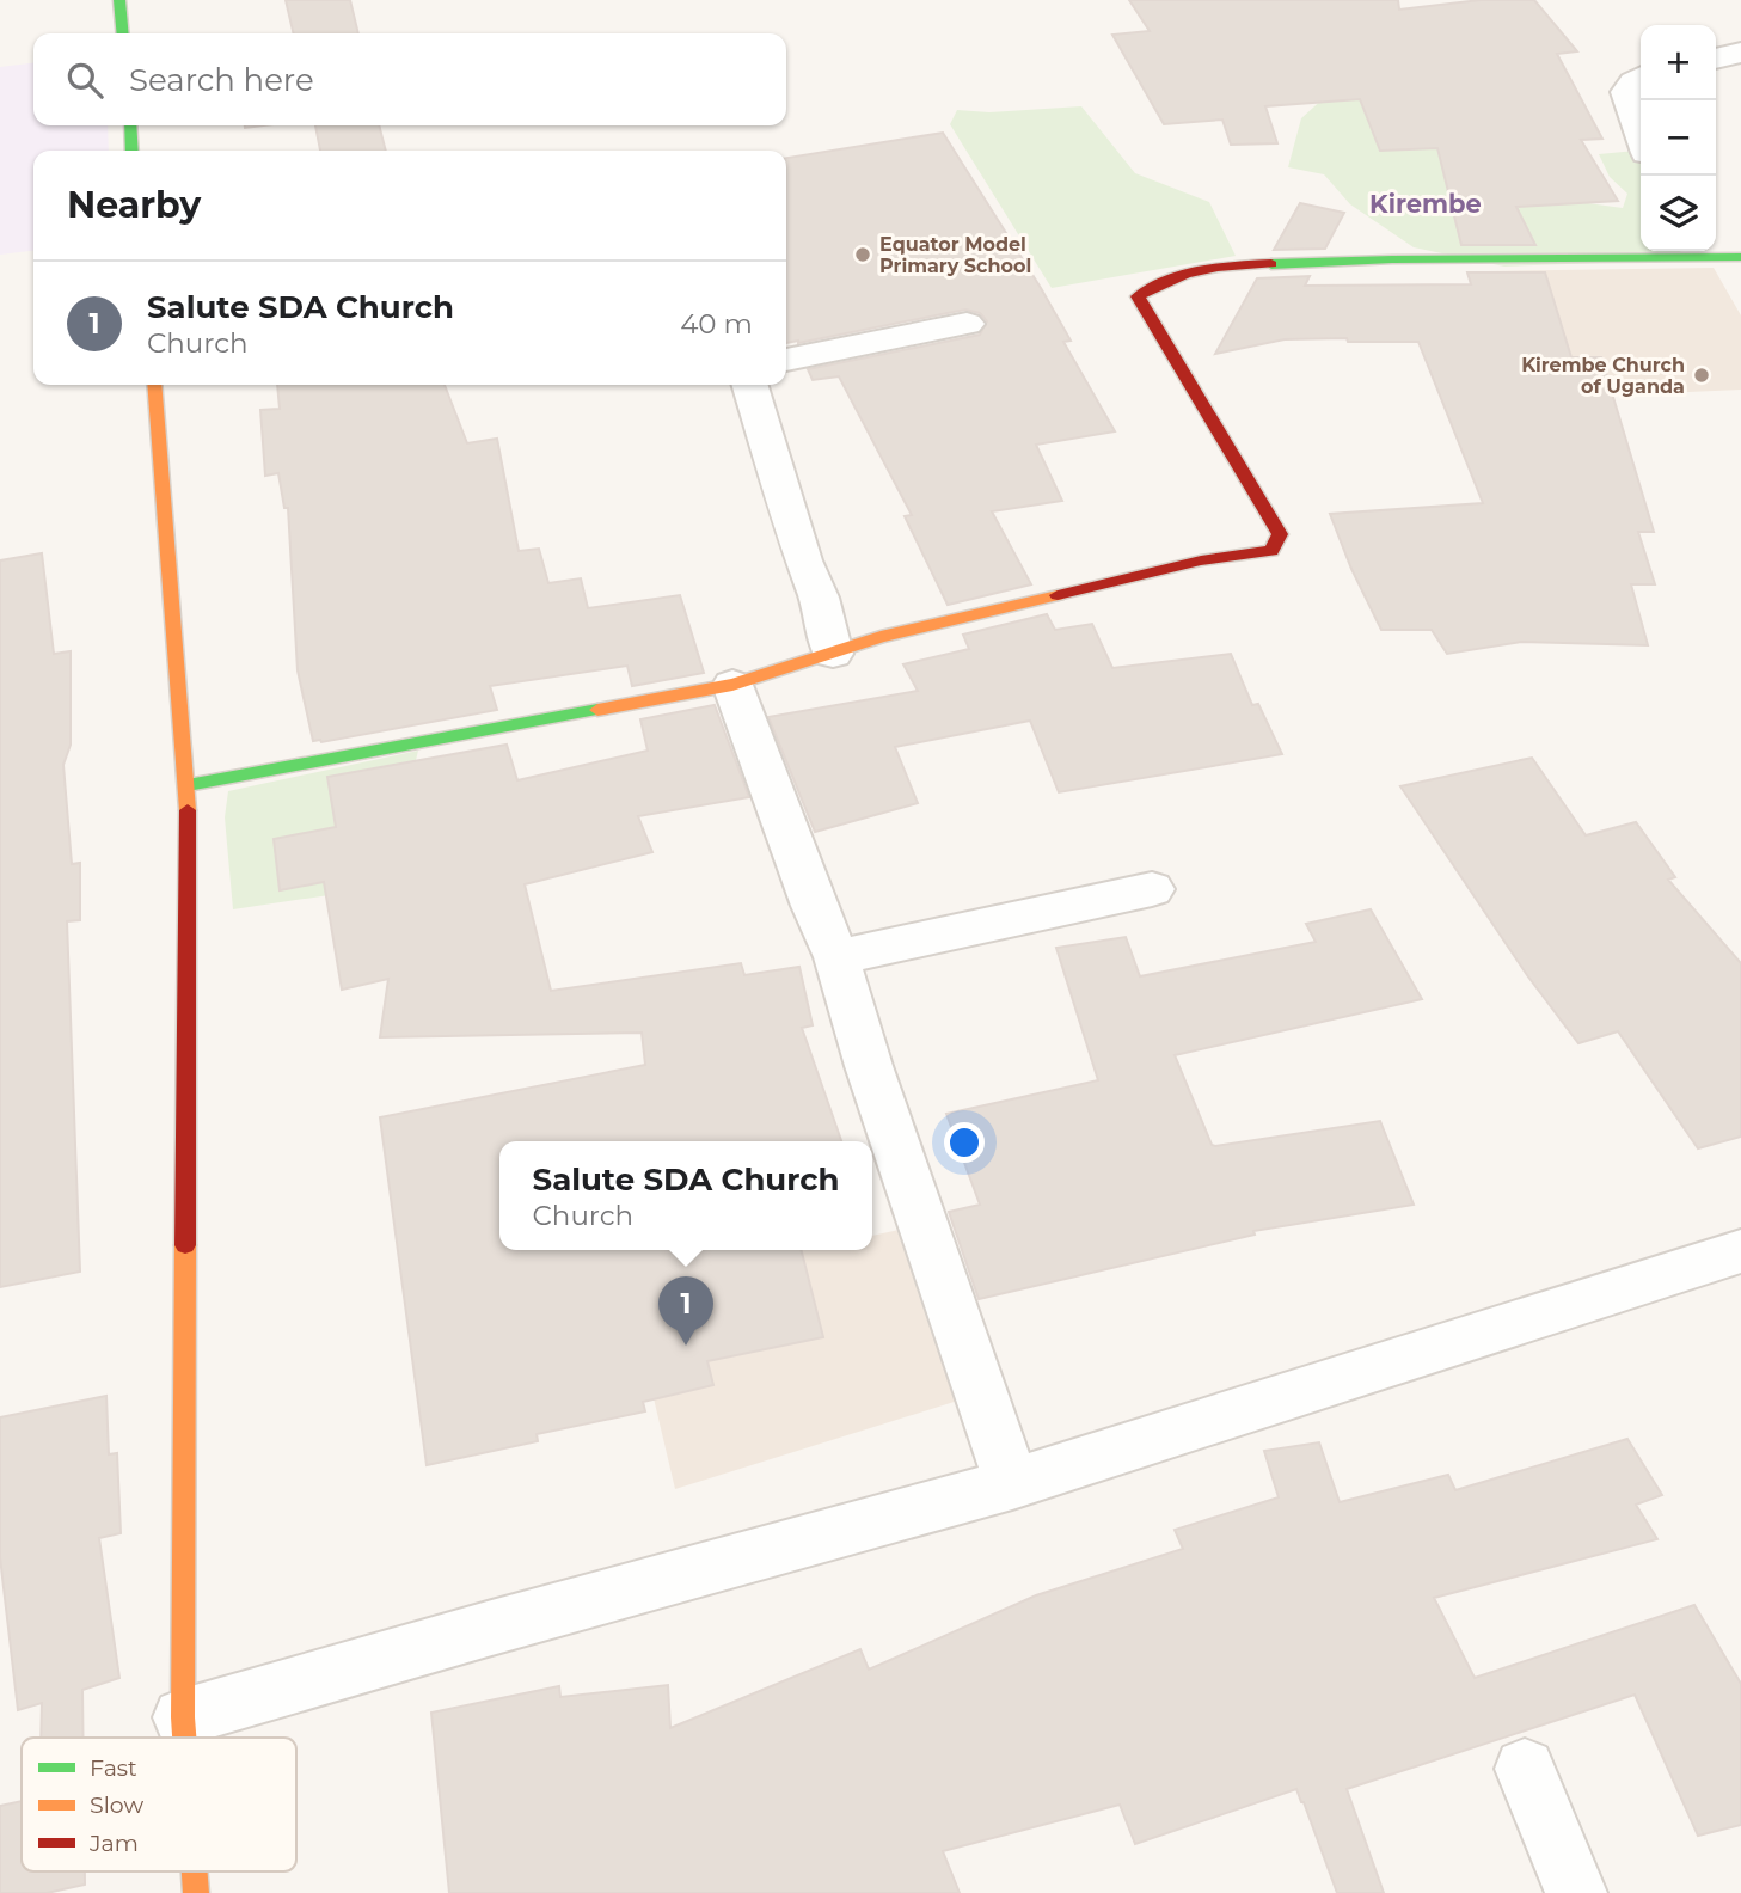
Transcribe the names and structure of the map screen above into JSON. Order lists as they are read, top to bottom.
{
  "districts": ["Kirembe"],
  "places": ["Equator Model Primary School", "Kirembe Church of Uganda"],
  "legend": ["Fast", "Slow", "Jam"],
  "page": {
    "map_buttons": ["+", "−"],
    "search": "Search here",
    "heading": "Nearby",
    "list": [
      {
        "mark": "1",
        "name": "Salute SDA Church",
        "note": "Church",
        "value": "40 m"
      }
    ],
    "popup": ["Salute SDA Church", "Church"],
    "pins": "1"
  }
}
